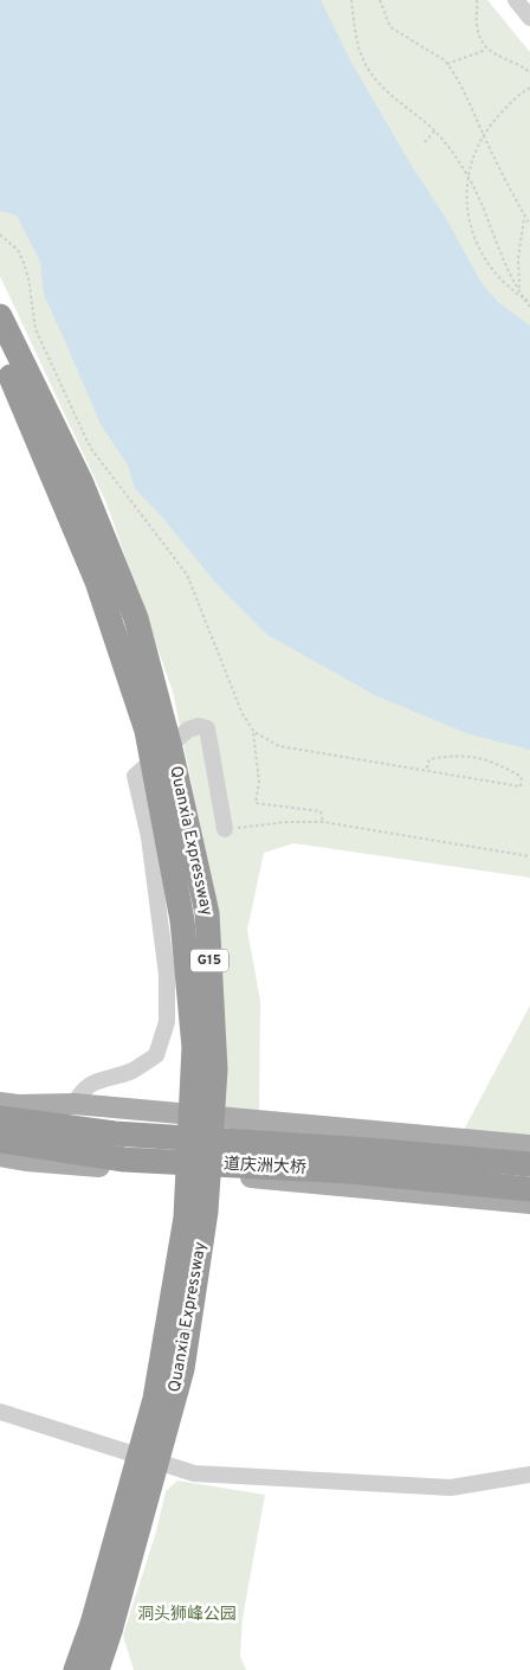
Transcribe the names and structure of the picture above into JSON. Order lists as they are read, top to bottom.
{
  "streets": {
    "highway": ["Quanxia Expressway", "G15", "道庆洲大桥"]
  },
  "parks": ["洞头狮峰公园"]
}
